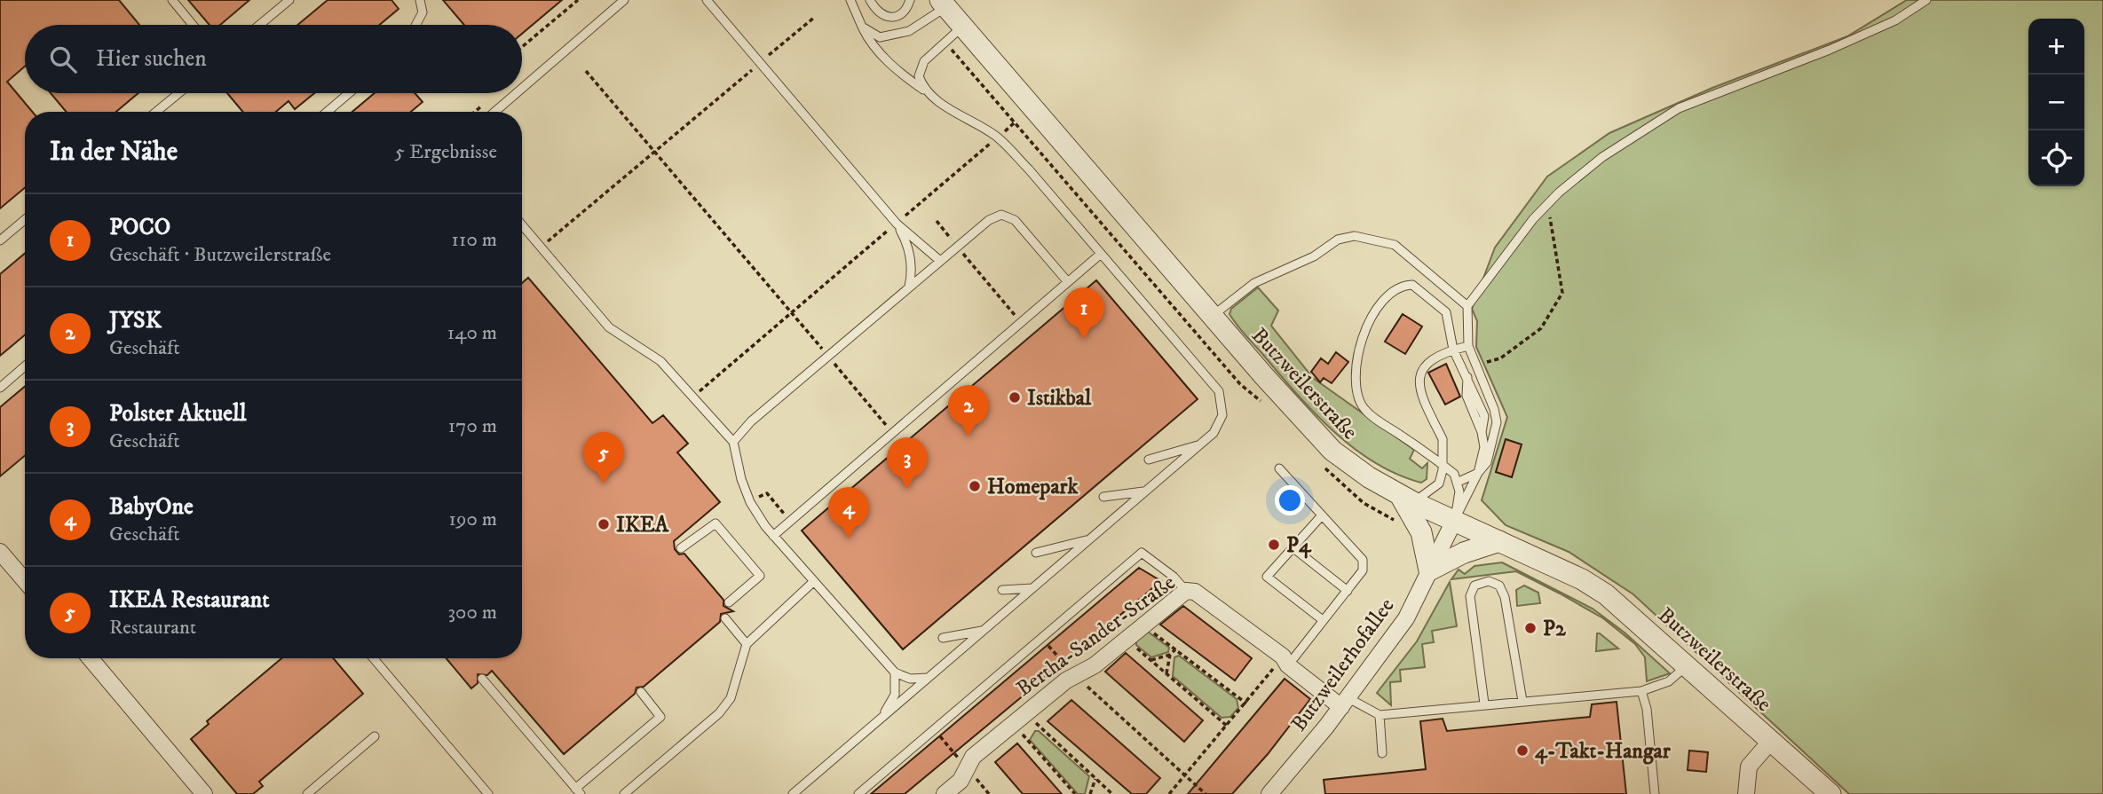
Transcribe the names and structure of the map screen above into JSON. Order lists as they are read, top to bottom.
{
  "streets": {
    "street": ["Butzweilerstraße", "Bertha-Sander-Straße", "Butzweilerhofallee"]
  },
  "crossings": [
    ["Butzweilerstraße", "Butzweilerhofallee"],
    ["Bertha-Sander-Straße", "Butzweilerhofallee"]
  ],
  "places": [
    "Istikbal",
    "Homepark",
    "IKEA",
    "P4",
    "P2",
    "4-Takt-Hangar"
  ],
  "page": {
    "map_buttons": ["+", "−"],
    "search": "Hier suchen",
    "heading": ["In der Nähe", "5 Ergebnisse"],
    "list": [
      {
        "mark": "1",
        "name": "POCO",
        "note": "Geschäft · Butzweilerstraße",
        "value": "110 m"
      },
      {
        "mark": "2",
        "name": "JYSK",
        "note": "Geschäft",
        "value": "140 m"
      },
      {
        "mark": "3",
        "name": "Polster Aktuell",
        "note": "Geschäft",
        "value": "170 m"
      },
      {
        "mark": "4",
        "name": "BabyOne",
        "note": "Geschäft",
        "value": "190 m"
      },
      {
        "mark": "5",
        "name": "IKEA Restaurant",
        "note": "Restaurant",
        "value": "300 m"
      }
    ],
    "pins": [
      "1",
      "2",
      "5",
      "3",
      "4"
    ]
  }
}
